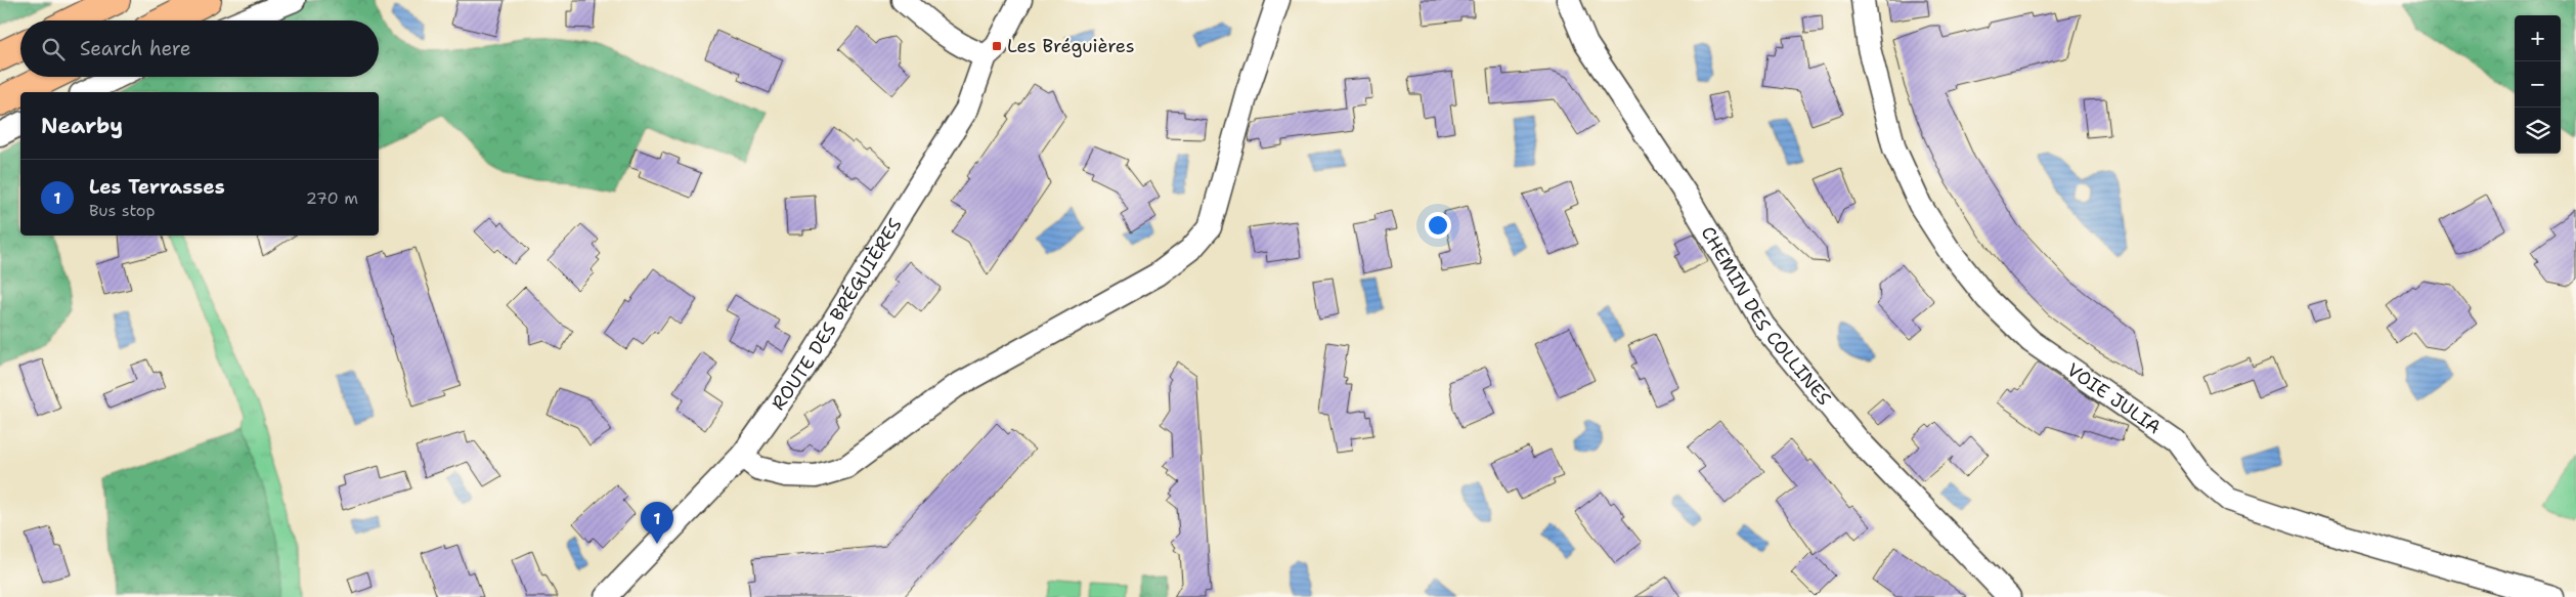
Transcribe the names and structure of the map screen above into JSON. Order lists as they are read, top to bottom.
{
  "streets": {
    "street": ["ROUTE DES BRÉGUIÈRES", "CHEMIN DES COLLINES", "VOIE JULIA"]
  },
  "places": {
    "transit": ["Les Bréguières"]
  },
  "page": {
    "map_buttons": ["+", "−"],
    "search": "Search here",
    "heading": "Nearby",
    "list": [
      {
        "mark": "1",
        "name": "Les Terrasses",
        "note": "Bus stop",
        "value": "270 m"
      }
    ],
    "pins": "1"
  }
}
